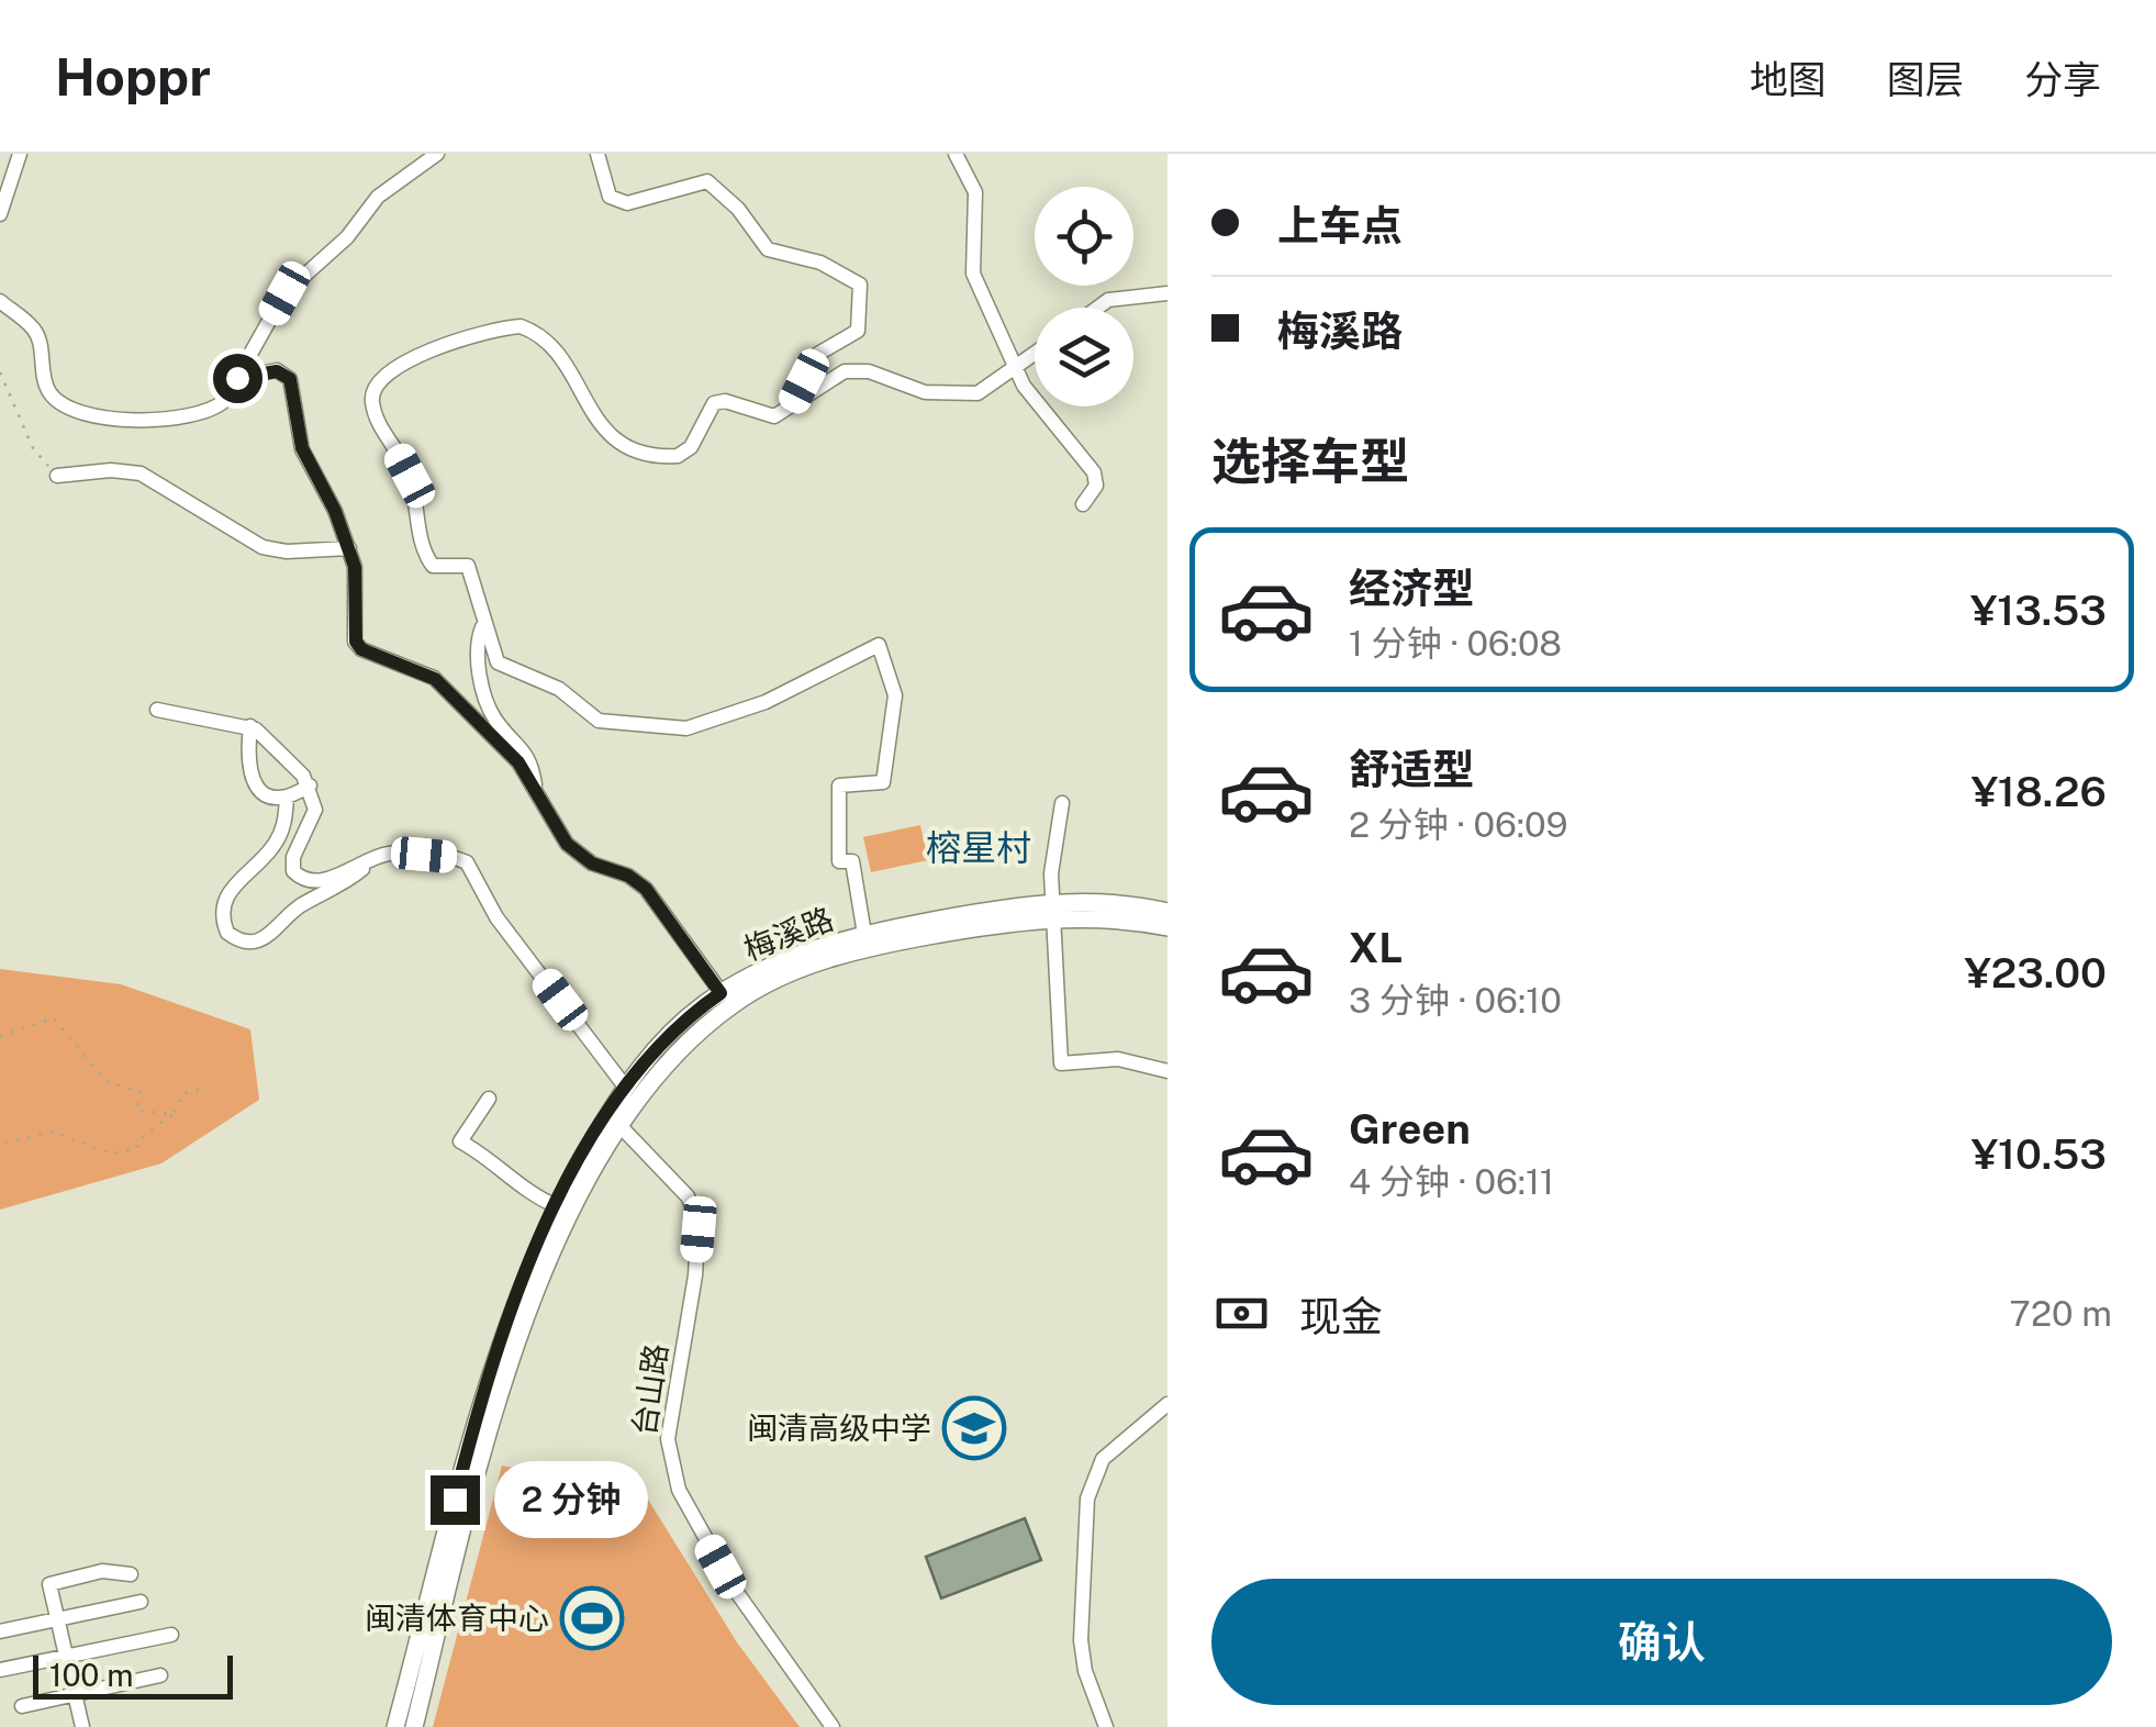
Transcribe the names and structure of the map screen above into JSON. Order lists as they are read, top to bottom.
{
  "streets": {
    "main road": ["梅溪路"],
    "street": ["台山路"]
  },
  "crossings": [
    ["梅溪路", "台山路"]
  ],
  "districts": ["榕星村"],
  "places": {
    "school or university": ["闽清高级中学"],
    "sports": ["闽清体育中心"]
  },
  "scale_bar": "100 m",
  "page": {
    "header": "Hoppr",
    "nav": ["地图", "图层", "分享"],
    "banner": ["上车点", "梅溪路"],
    "heading": "选择车型",
    "list": [
      {
        "name": "经济型",
        "note": "1 分钟 · 06:08",
        "value": "¥13.53"
      },
      {
        "name": "舒适型",
        "note": "2 分钟 · 06:09",
        "value": "¥18.26"
      },
      {
        "name": "XL",
        "note": "3 分钟 · 06:10",
        "value": "¥23.00"
      },
      {
        "name": "Green",
        "note": "4 分钟 · 06:11",
        "value": "¥10.53"
      }
    ],
    "pay": ["现金", "720 m"],
    "bubble": "2 分钟",
    "buttons": "确认",
    "scale": "100 m"
  }
}
